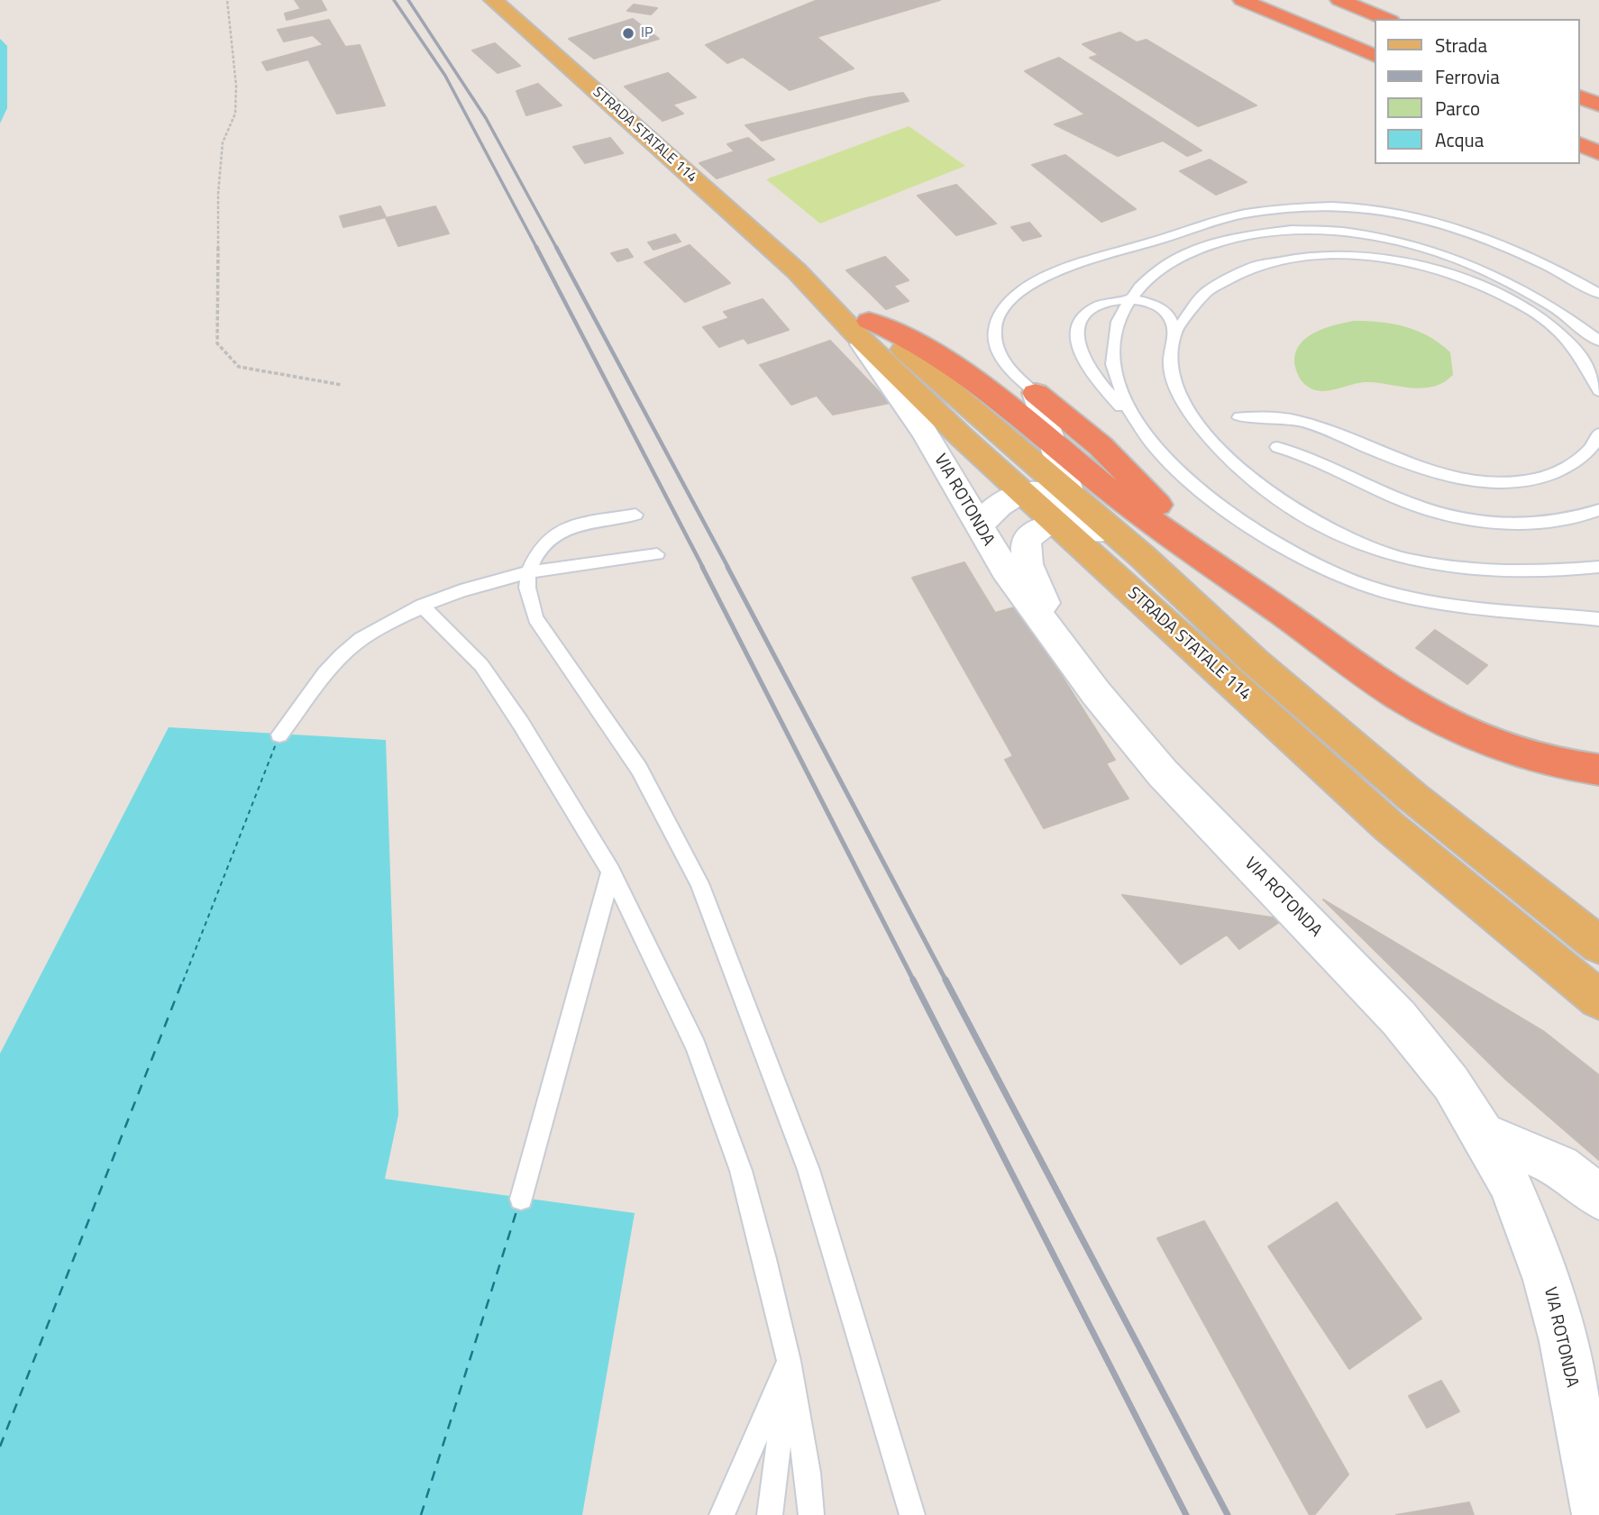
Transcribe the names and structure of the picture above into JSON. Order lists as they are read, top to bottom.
{
  "streets": {
    "main road": ["STRADA STATALE 114"],
    "street": ["VIA ROTONDA"]
  },
  "crossings": [
    ["STRADA STATALE 114", "VIA ROTONDA"]
  ],
  "places": ["IP"],
  "legend": [
    "Strada",
    "Ferrovia",
    "Parco",
    "Acqua"
  ]
}
